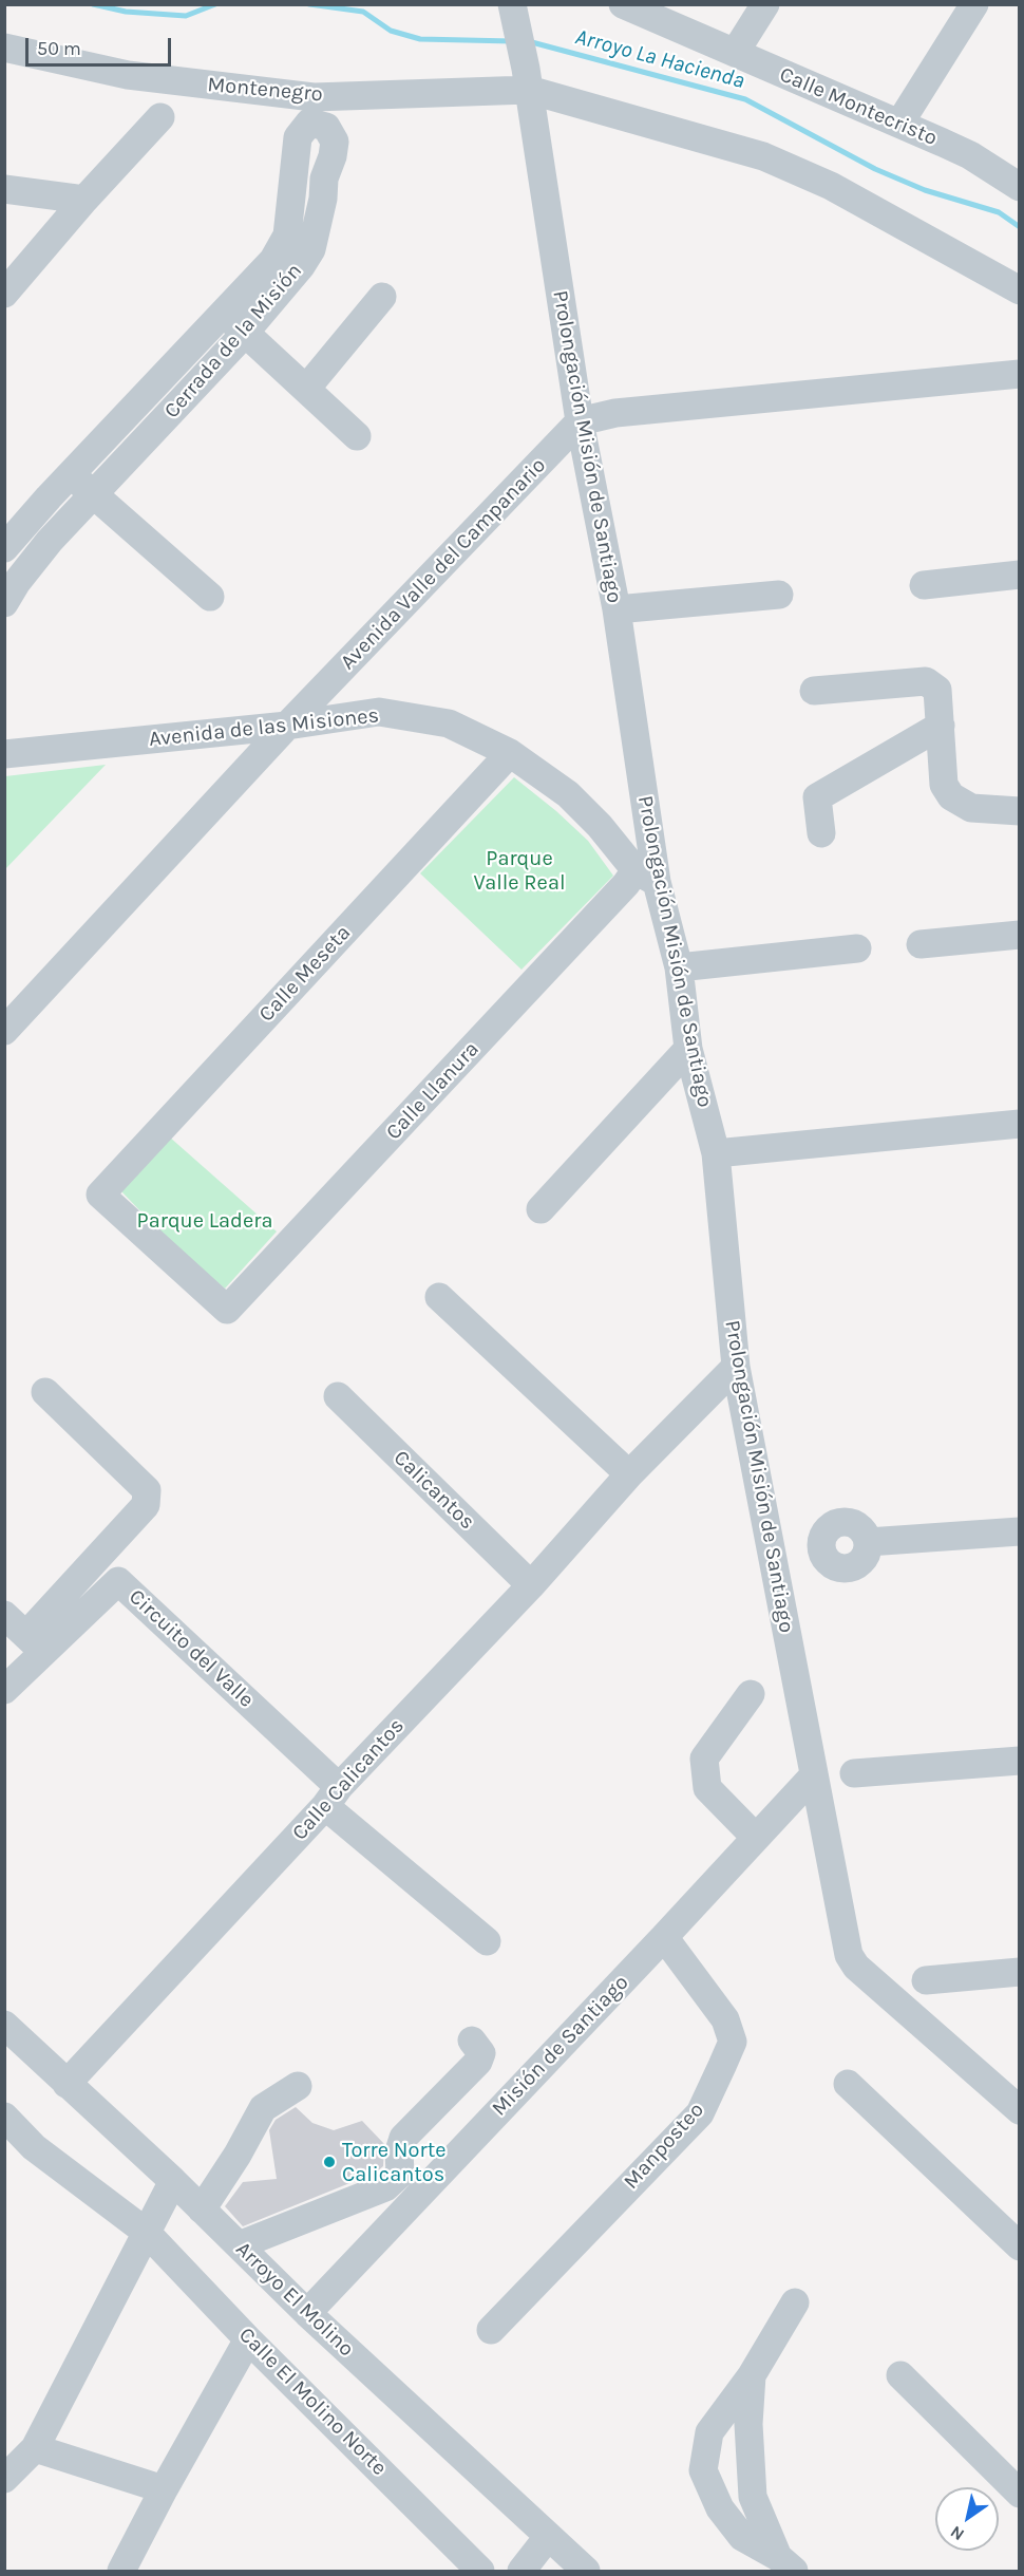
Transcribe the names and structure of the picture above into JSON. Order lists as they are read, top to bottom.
{
  "streets": {
    "street": [
      "Montenegro",
      "Calle Montecristo",
      "Cerrada de la Misión",
      "Prolongación Misión de Santiago",
      "Avenida Valle del Campanario",
      "Avenida de las Misiones",
      "Calle Meseta",
      "Calle Llanura",
      "Calicantos",
      "Circuito del Valle",
      "Calle Calicantos",
      "Misión de Santiago",
      "Manposteo",
      "Arroyo El Molino",
      "Calle El Molino Norte"
    ]
  },
  "crossings": [
    ["Montenegro", "Prolongación Misión de Santiago"],
    ["Prolongación Misión de Santiago", "Avenida Valle del Campanario"],
    ["Prolongación Misión de Santiago", "Avenida de las Misiones"],
    ["Prolongación Misión de Santiago", "Calle Llanura"],
    ["Prolongación Misión de Santiago", "Calle Calicantos"],
    ["Prolongación Misión de Santiago", "Misión de Santiago"],
    ["Avenida Valle del Campanario", "Avenida de las Misiones"],
    ["Avenida de las Misiones", "Calle Meseta"],
    ["Avenida de las Misiones", "Calle Llanura"],
    ["Calle Meseta", "Calle Llanura"],
    ["Calicantos", "Calle Calicantos"],
    ["Circuito del Valle", "Calle Calicantos"],
    ["Calle Calicantos", "Arroyo El Molino"],
    ["Misión de Santiago", "Manposteo"],
    ["Misión de Santiago", "Arroyo El Molino"]
  ],
  "water": ["Arroyo La Hacienda"],
  "parks": ["Parque Valle Real", "Parque Ladera"],
  "places": ["Torre Norte Calicantos"],
  "scale_bar": "50 m",
  "north": "bottom left"
}
